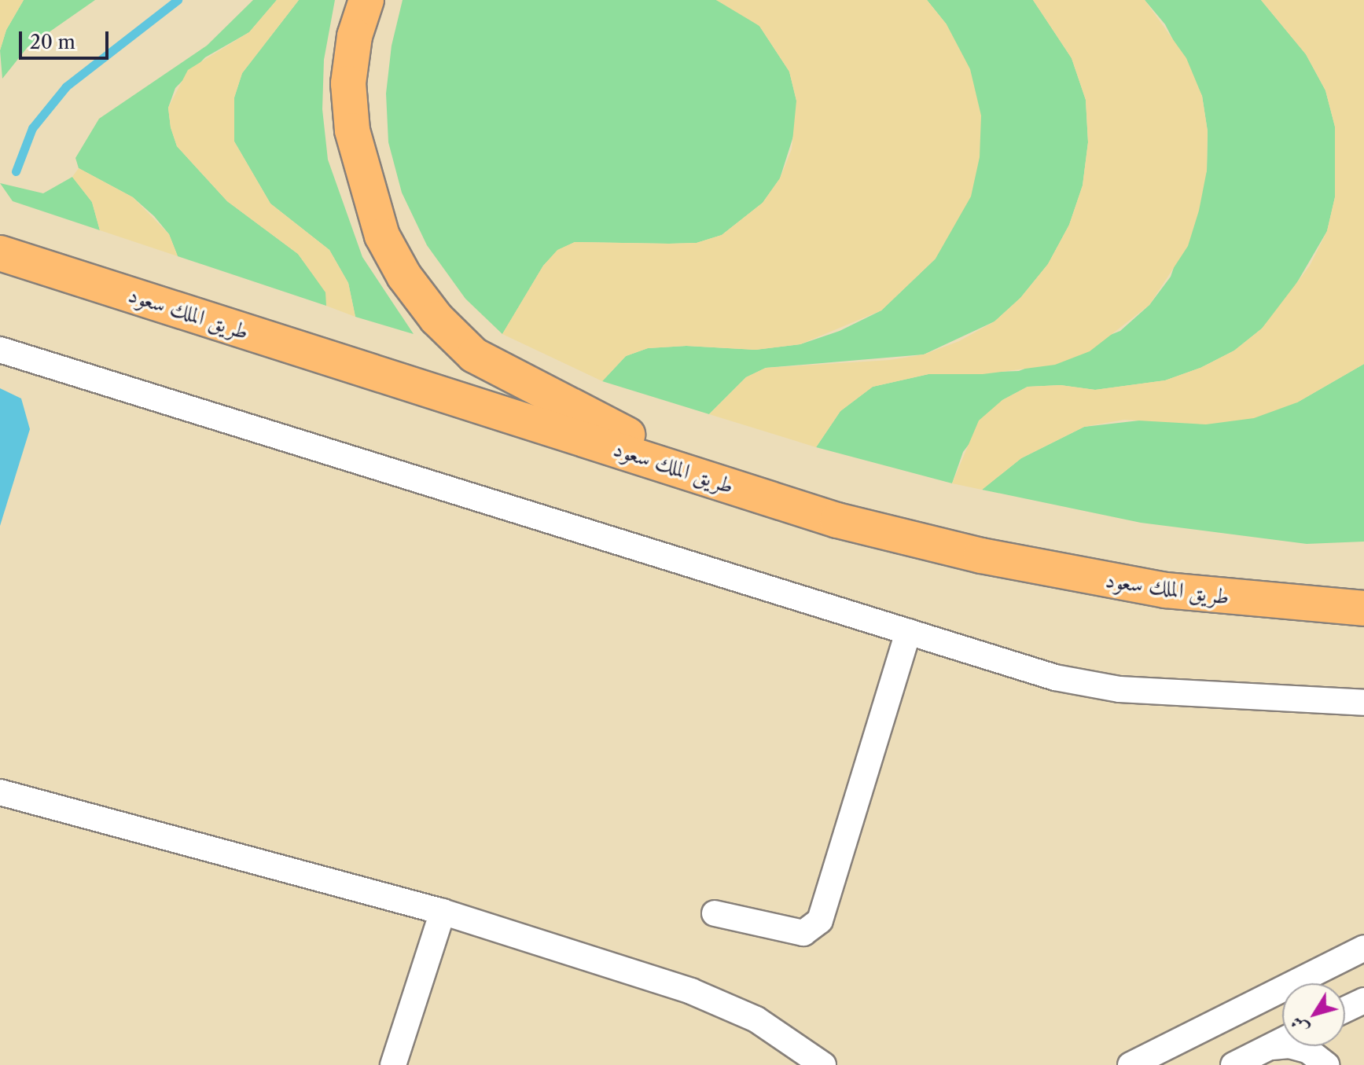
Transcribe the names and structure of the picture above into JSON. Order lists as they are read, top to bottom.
{
  "streets": {
    "main road": ["طريق الملك سعود"]
  },
  "scale_bar": "20 m",
  "north": "bottom left"
}
